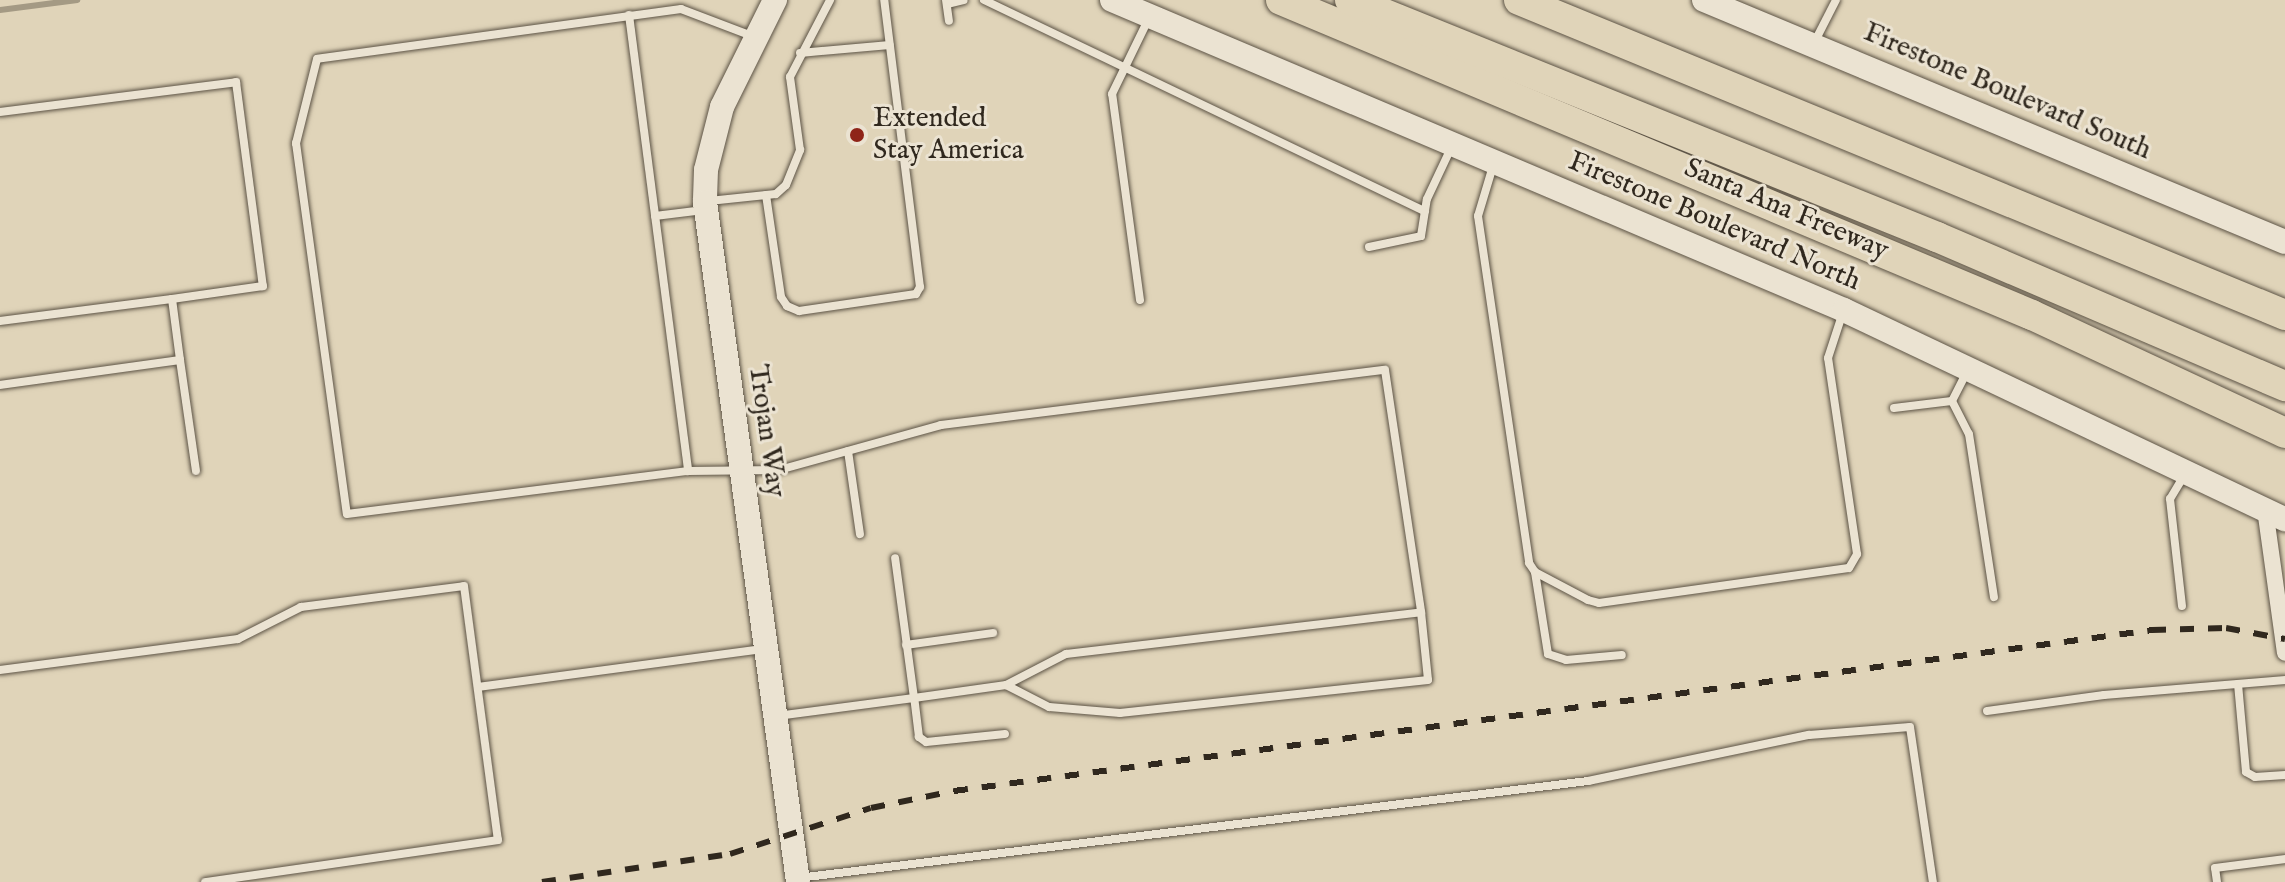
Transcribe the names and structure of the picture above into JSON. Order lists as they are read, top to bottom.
{
  "streets": {
    "highway": ["Santa Ana Freeway"],
    "street": ["Firestone Boulevard South", "Firestone Boulevard North", "Trojan Way"]
  },
  "places": ["Extended Stay America"]
}
